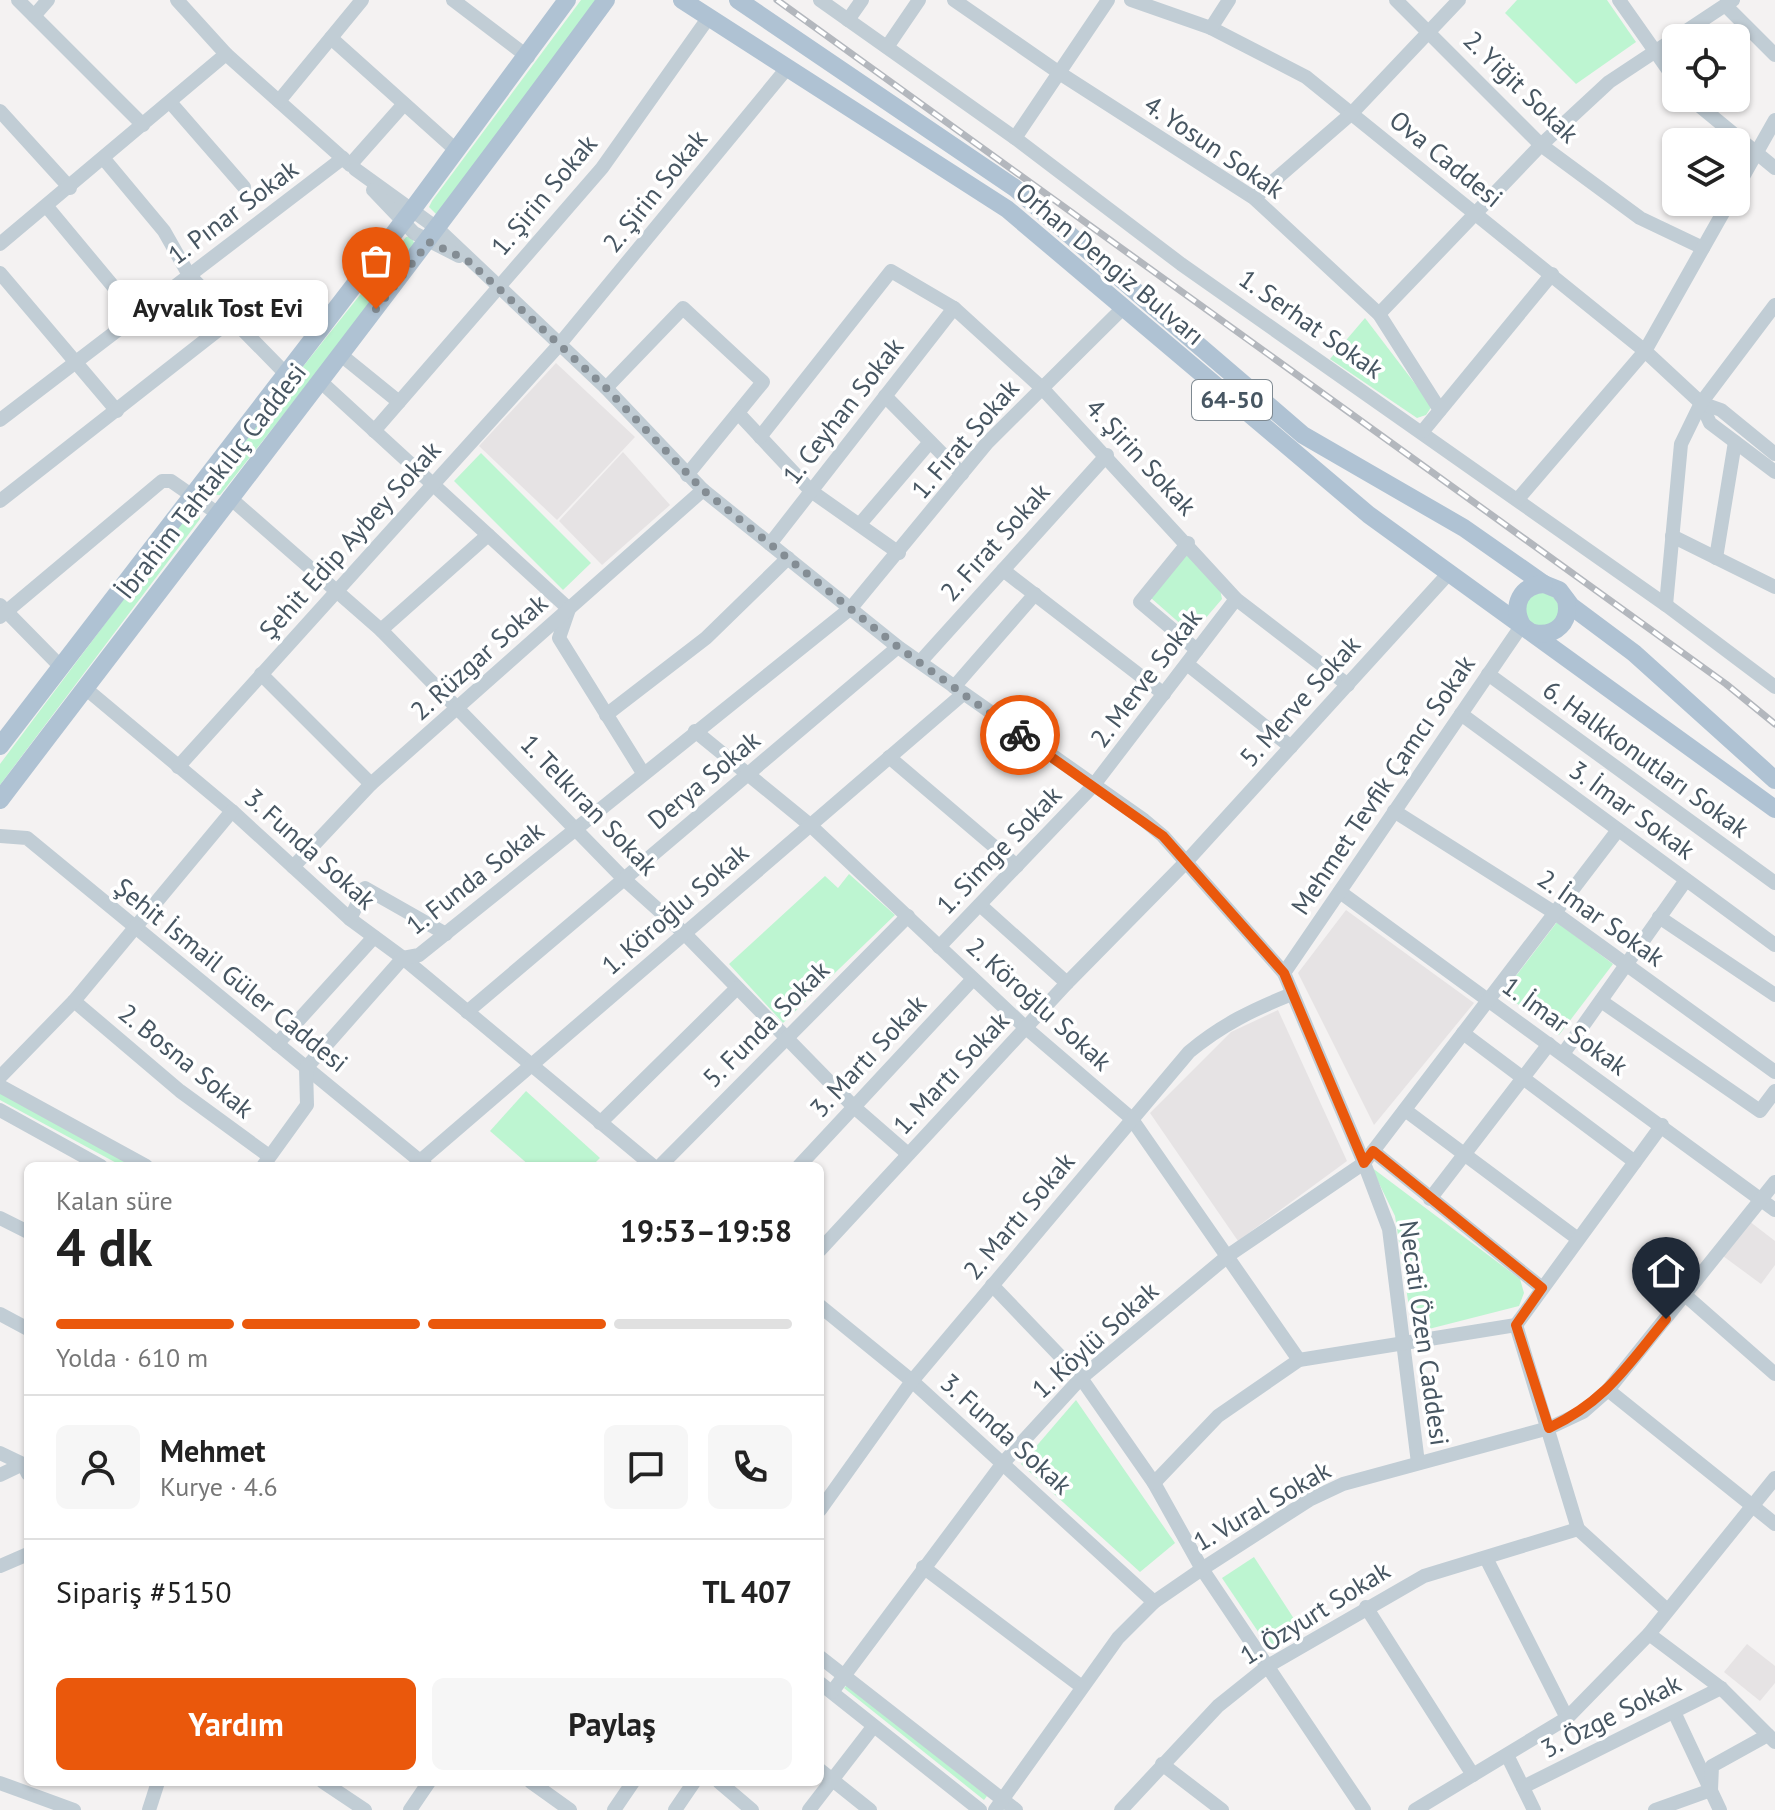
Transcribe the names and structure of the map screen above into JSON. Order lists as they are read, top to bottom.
{
  "streets": {
    "main road": ["Orhan Dengiz Bulvarı", "64-50", "İbrahim Tahtakılıç Caddesi"],
    "street": [
      "2. Yiğit Sokak",
      "4. Yosun Sokak",
      "Ova Caddesi",
      "2. Şirin Sokak",
      "1. Şirin Sokak",
      "1. Pınar Sokak",
      "1. Serhat Sokak",
      "1. Ceyhan Sokak",
      "1. Fırat Sokak",
      "4. Şirin Sokak",
      "Şehit Edip Aybey Sokak",
      "2. Fırat Sokak",
      "2. Rüzgar Sokak",
      "2. Merve Sokak",
      "5. Merve Sokak",
      "6. Halkkonutları Sokak",
      "Derya Sokak",
      "Mehmet Tevfik Çamcı Sokak",
      "1. Telkıran Sokak",
      "3. İmar Sokak",
      "3. Funda Sokak",
      "1. Simge Sokak",
      "1. Funda Sokak",
      "1. Köroğlu Sokak",
      "2. İmar Sokak",
      "Şehit İsmail Güler Caddesi",
      "2. Köroğlu Sokak",
      "5. Funda Sokak",
      "1. İmar Sokak",
      "3. Martı Sokak",
      "2. Bosna Sokak",
      "1. Martı Sokak",
      "2. Martı Sokak",
      "Necati Özen Caddesi",
      "1. Köylü Sokak",
      "1. Vural Sokak",
      "1. Özyurt Sokak",
      "3. Özge Sokak"
    ]
  },
  "crossings": [
    ["2. Şirin Sokak", "Orhan Dengiz Bulvarı"],
    ["2. Şirin Sokak", "Şehit Edip Aybey Sokak"],
    ["2. Şirin Sokak", "Necati Özen Caddesi"],
    ["1. Şirin Sokak", "Orhan Dengiz Bulvarı"],
    ["1. Şirin Sokak", "Necati Özen Caddesi"],
    ["1. Pınar Sokak", "Necati Özen Caddesi"],
    ["Orhan Dengiz Bulvarı", "1. Fırat Sokak"],
    ["Orhan Dengiz Bulvarı", "5. Merve Sokak"],
    ["Orhan Dengiz Bulvarı", "Mehmet Tevfik Çamcı Sokak"],
    ["1. Ceyhan Sokak", "4. Şirin Sokak"],
    ["1. Ceyhan Sokak", "Necati Özen Caddesi"],
    ["1. Fırat Sokak", "4. Şirin Sokak"],
    ["1. Fırat Sokak", "1. Funda Sokak"],
    ["1. Fırat Sokak", "Necati Özen Caddesi"],
    ["4. Şirin Sokak", "2. Fırat Sokak"],
    ["4. Şirin Sokak", "2. Merve Sokak"],
    ["4. Şirin Sokak", "5. Merve Sokak"],
    ["İbrahim Tahtakılıç Caddesi", "1. Telkıran Sokak"],
    ["İbrahim Tahtakılıç Caddesi", "3. Funda Sokak"],
    ["İbrahim Tahtakılıç Caddesi", "Necati Özen Caddesi"],
    ["Şehit Edip Aybey Sokak", "1. Telkıran Sokak"],
    ["Şehit Edip Aybey Sokak", "3. Funda Sokak"],
    ["Şehit Edip Aybey Sokak", "Necati Özen Caddesi"],
    ["2. Fırat Sokak", "Necati Özen Caddesi"],
    ["2. Rüzgar Sokak", "1. Telkıran Sokak"],
    ["2. Rüzgar Sokak", "3. Funda Sokak"],
    ["2. Rüzgar Sokak", "Necati Özen Caddesi"],
    ["2. Merve Sokak", "1. Simge Sokak"],
    ["2. Merve Sokak", "Necati Özen Caddesi"],
    ["5. Merve Sokak", "1. Martı Sokak"],
    ["5. Merve Sokak", "Necati Özen Caddesi"],
    ["6. Halkkonutları Sokak", "Mehmet Tevfik Çamcı Sokak"],
    ["Derya Sokak", "1. Telkıran Sokak"],
    ["Derya Sokak", "3. Funda Sokak"],
    ["Derya Sokak", "2. Köroğlu Sokak"],
    ["Derya Sokak", "Necati Özen Caddesi"],
    ["Mehmet Tevfik Çamcı Sokak", "3. İmar Sokak"],
    ["Mehmet Tevfik Çamcı Sokak", "2. İmar Sokak"],
    ["Mehmet Tevfik Çamcı Sokak", "1. İmar Sokak"],
    ["Mehmet Tevfik Çamcı Sokak", "Necati Özen Caddesi"],
    ["1. Telkıran Sokak", "1. Funda Sokak"],
    ["1. Telkıran Sokak", "1. Köroğlu Sokak"],
    ["1. Telkıran Sokak", "5. Funda Sokak"],
    ["1. Telkıran Sokak", "3. Martı Sokak"],
    ["1. Telkıran Sokak", "1. Martı Sokak"],
    ["3. İmar Sokak", "1. Köylü Sokak"],
    ["3. Funda Sokak", "1. Funda Sokak"],
    ["3. Funda Sokak", "1. Köroğlu Sokak"],
    ["3. Funda Sokak", "2. Martı Sokak"],
    ["3. Funda Sokak", "1. Köylü Sokak"],
    ["3. Funda Sokak", "1. Vural Sokak"],
    ["1. Simge Sokak", "2. Köroğlu Sokak"],
    ["1. Simge Sokak", "Necati Özen Caddesi"],
    ["1. Funda Sokak", "Şehit İsmail Güler Caddesi"],
    ["1. Funda Sokak", "2. Köroğlu Sokak"],
    ["1. Funda Sokak", "Necati Özen Caddesi"],
    ["1. Köroğlu Sokak", "2. Köroğlu Sokak"],
    ["1. Köroğlu Sokak", "Necati Özen Caddesi"],
    ["2. İmar Sokak", "1. Köylü Sokak"],
    ["2. Köroğlu Sokak", "5. Funda Sokak"],
    ["2. Köroğlu Sokak", "3. Martı Sokak"],
    ["2. Köroğlu Sokak", "1. Martı Sokak"],
    ["2. Köroğlu Sokak", "2. Martı Sokak"],
    ["2. Köroğlu Sokak", "1. Köylü Sokak"],
    ["1. İmar Sokak", "1. Köylü Sokak"],
    ["1. İmar Sokak", "1. Vural Sokak"],
    ["1. Martı Sokak", "Necati Özen Caddesi"],
    ["2. Martı Sokak", "Necati Özen Caddesi"],
    ["Necati Özen Caddesi", "1. Köylü Sokak"],
    ["Necati Özen Caddesi", "1. Vural Sokak"]
  ],
  "places": ["Ayvalık Tost Evi"],
  "page": {
    "bubble": "Ayvalık Tost Evi",
    "heading": ["4 dk", "Kalan süre", "19:53–19:58"],
    "panel": [
      "Mehmet",
      "Kurye · 4.6",
      "Sipariş #5150",
      "TL 407"
    ],
    "bar": "Yolda · 610 m",
    "buttons": ["Yardım", "Paylaş"]
  }
}
